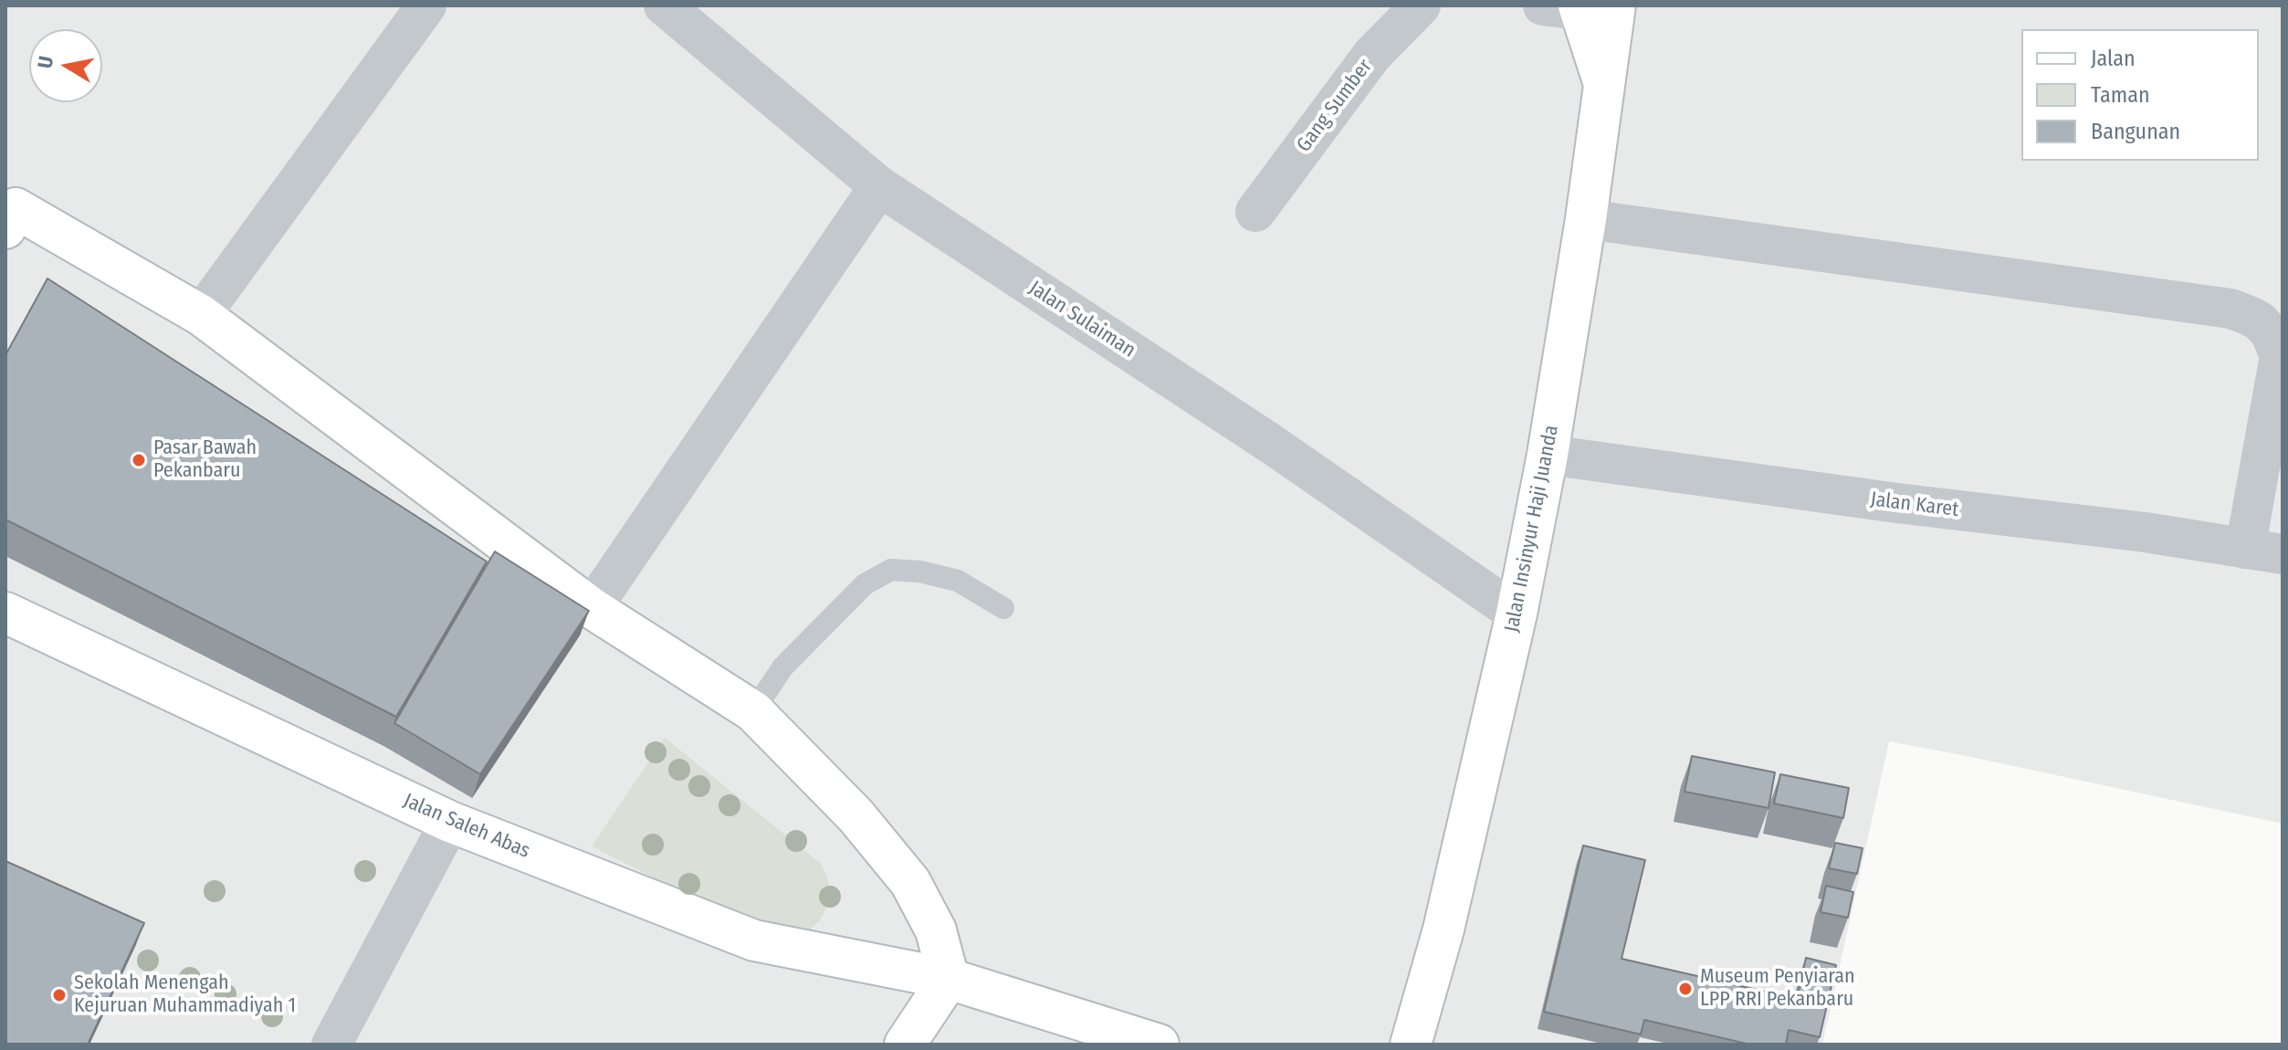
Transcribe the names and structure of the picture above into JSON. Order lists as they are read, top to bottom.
{
  "streets": {
    "street": [
      "Gang Sumber",
      "Jalan Sulaiman",
      "Jalan Karet",
      "Jalan Insinyur Haji Juanda",
      "Jalan Saleh Abas"
    ]
  },
  "crossings": [
    ["Jalan Sulaiman", "Jalan Insinyur Haji Juanda"],
    ["Jalan Karet", "Jalan Insinyur Haji Juanda"]
  ],
  "places": ["Pasar Bawah Pekanbaru", "Museum Penyiaran LPP RRI Pekanbaru", "Sekolah Menengah Kejuruan Muhammadiyah 1"],
  "legend": ["Jalan", "Taman", "Bangunan"],
  "north": "left"
}
